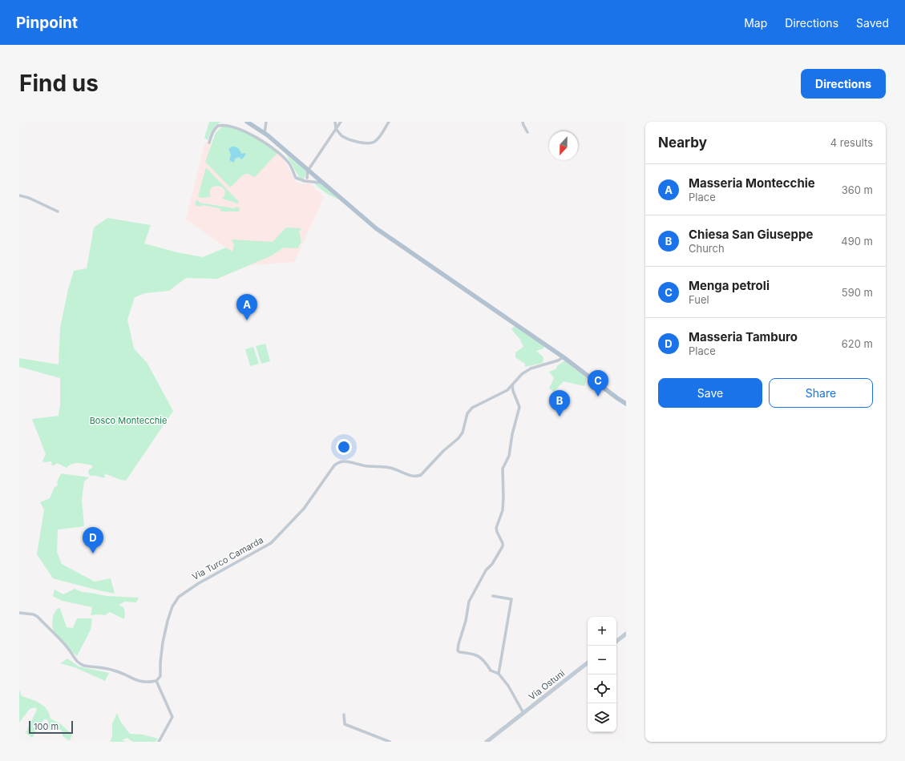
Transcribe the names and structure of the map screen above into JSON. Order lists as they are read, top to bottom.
{
  "streets": {
    "main road": ["Via Ostuni"],
    "street": ["Via Turco Camarda"]
  },
  "parks": ["Bosco Montecchie"],
  "scale_bar": "100 m",
  "north": "bottom",
  "page": {
    "header": "Pinpoint",
    "nav": ["Map", "Directions", "Saved"],
    "buttons": [
      "Directions",
      ["Save", "Share"]
    ],
    "title": "Find us",
    "heading": ["Nearby", "4 results"],
    "list": [
      {
        "mark": "A",
        "name": "Masseria Montecchie",
        "note": "Place",
        "value": "360 m"
      },
      {
        "mark": "B",
        "name": "Chiesa San Giuseppe",
        "note": "Church",
        "value": "490 m"
      },
      {
        "mark": "C",
        "name": "Menga petroli",
        "note": "Fuel",
        "value": "590 m"
      },
      {
        "mark": "D",
        "name": "Masseria Tamburo",
        "note": "Place",
        "value": "620 m"
      }
    ],
    "pins": [
      "A",
      "C",
      "B",
      "D"
    ],
    "map_buttons": ["+", "−"],
    "scale": "100 m"
  }
}
